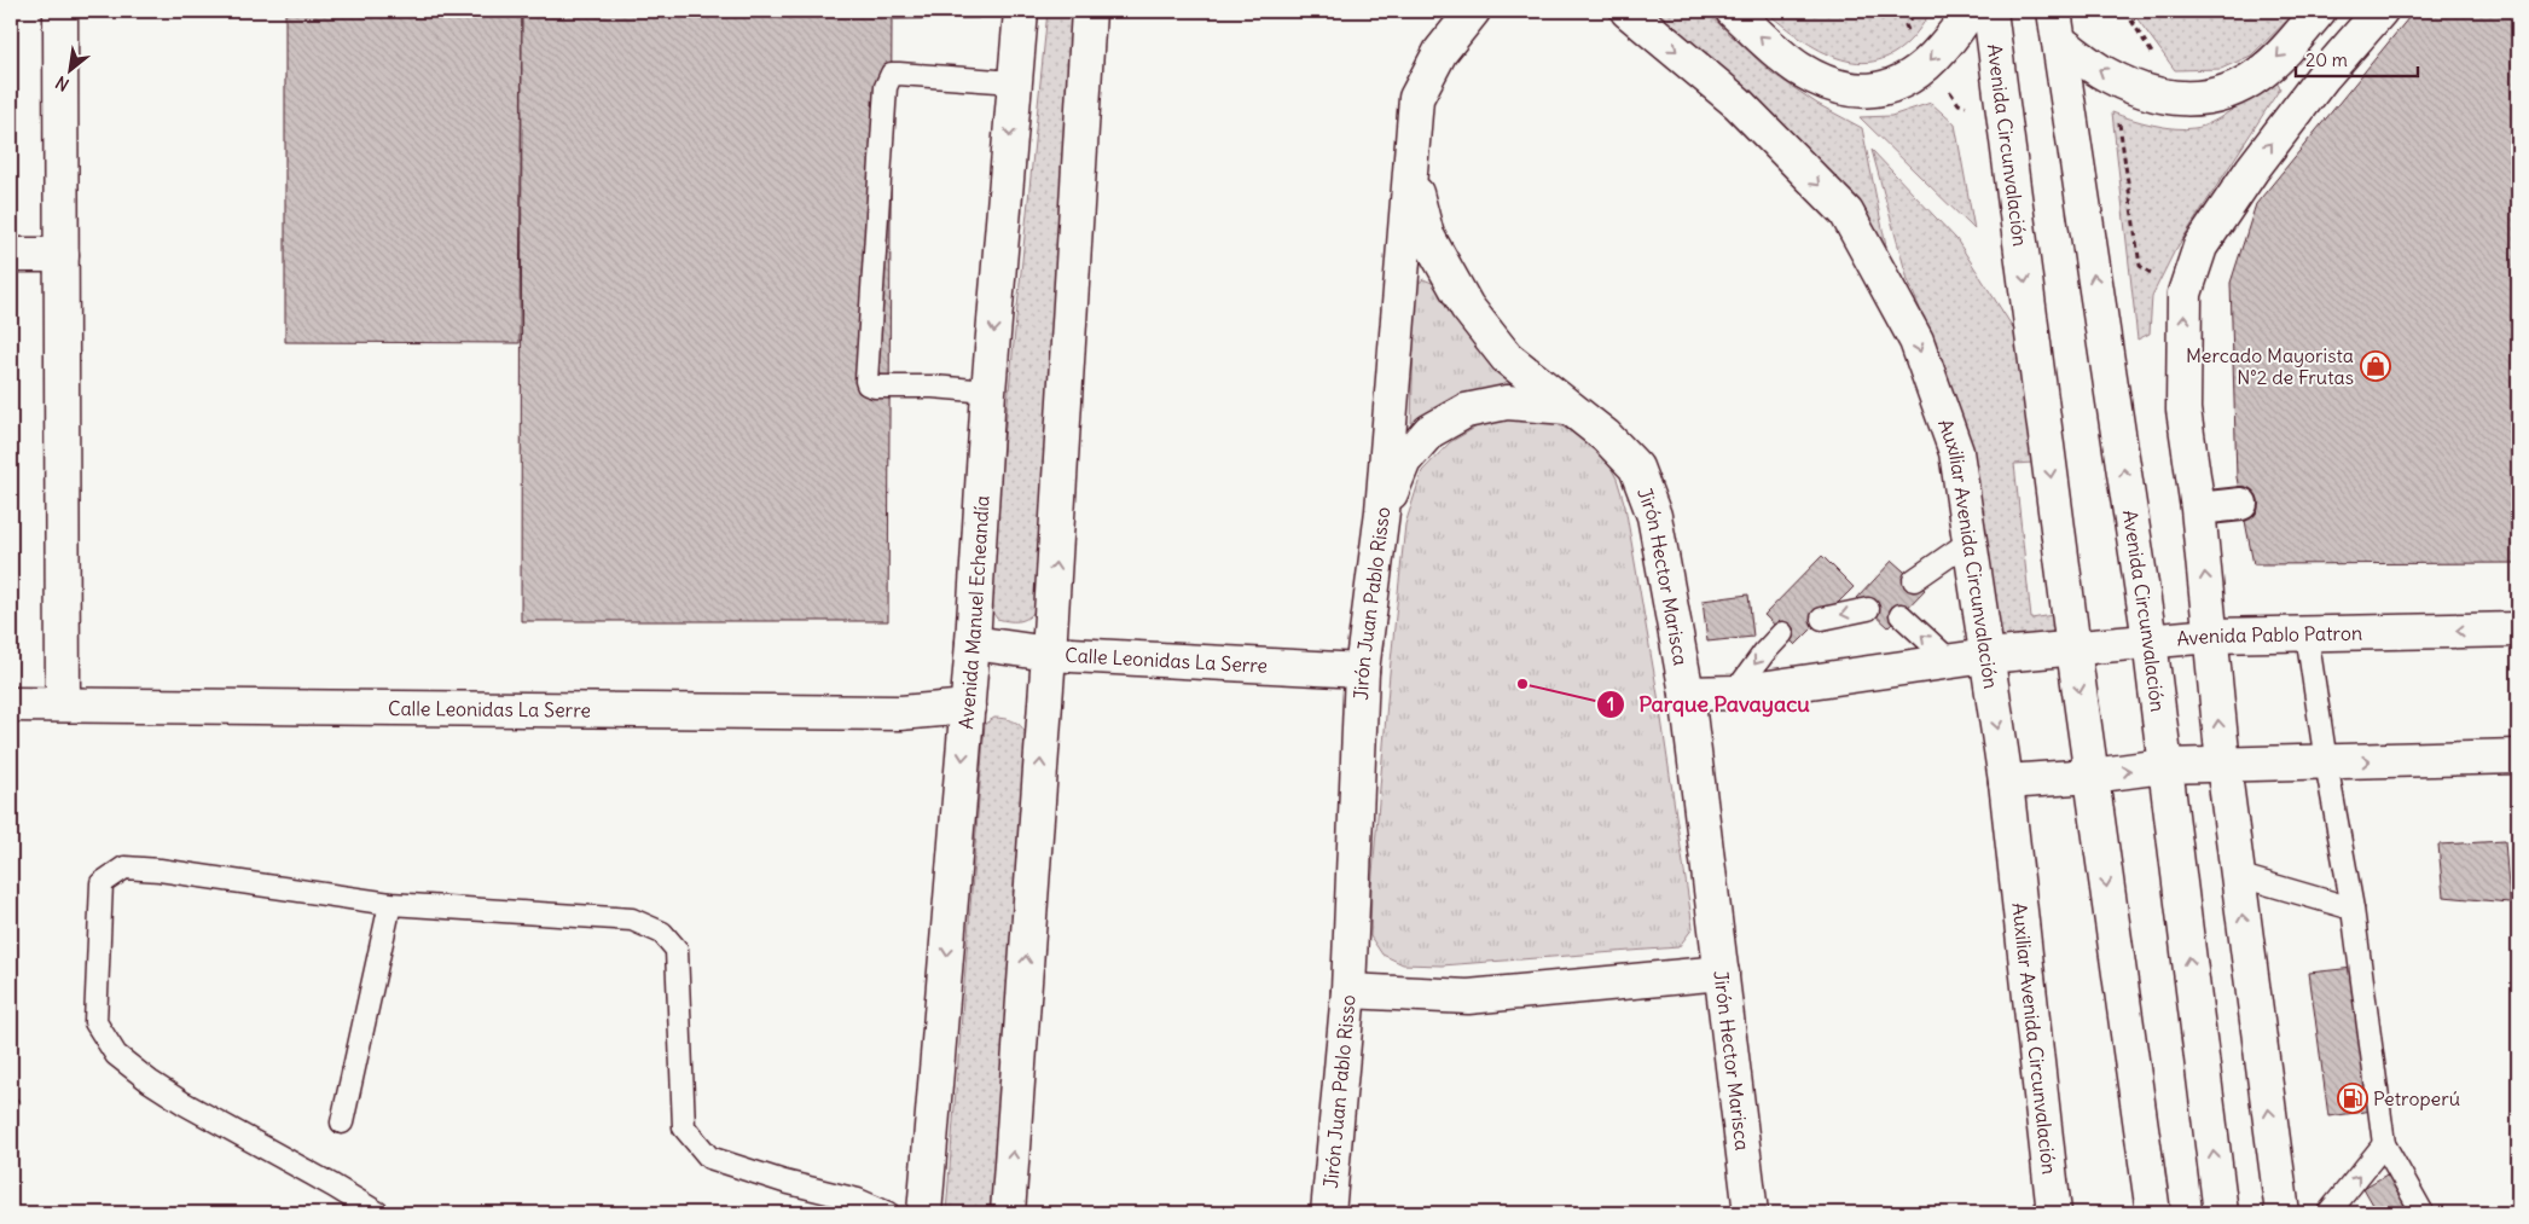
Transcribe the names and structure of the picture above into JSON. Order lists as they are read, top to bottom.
{
  "streets": {
    "street": [
      "Avenida Circunvalación",
      "Auxiliar Avenida Circunvalación",
      "Jirón Hector Marisca",
      "Jirón Juan Pablo Risso",
      "Avenida Manuel Echeandía",
      "Avenida Pablo Patron",
      "Calle Leonidas La Serre"
    ]
  },
  "crossings": [
    ["Avenida Circunvalación", "Avenida Pablo Patron"],
    ["Auxiliar Avenida Circunvalación", "Avenida Pablo Patron"],
    ["Jirón Hector Marisca", "Jirón Juan Pablo Risso"],
    ["Jirón Juan Pablo Risso", "Calle Leonidas La Serre"],
    ["Avenida Manuel Echeandía", "Calle Leonidas La Serre"]
  ],
  "places": {
    "shop": ["Mercado Mayorista N°2 de Frutas"],
    "other": ["Parque Pavayacu"],
    "fuel station": ["Petroperú"]
  },
  "scale_bar": "20 m",
  "north": "bottom left"
}
